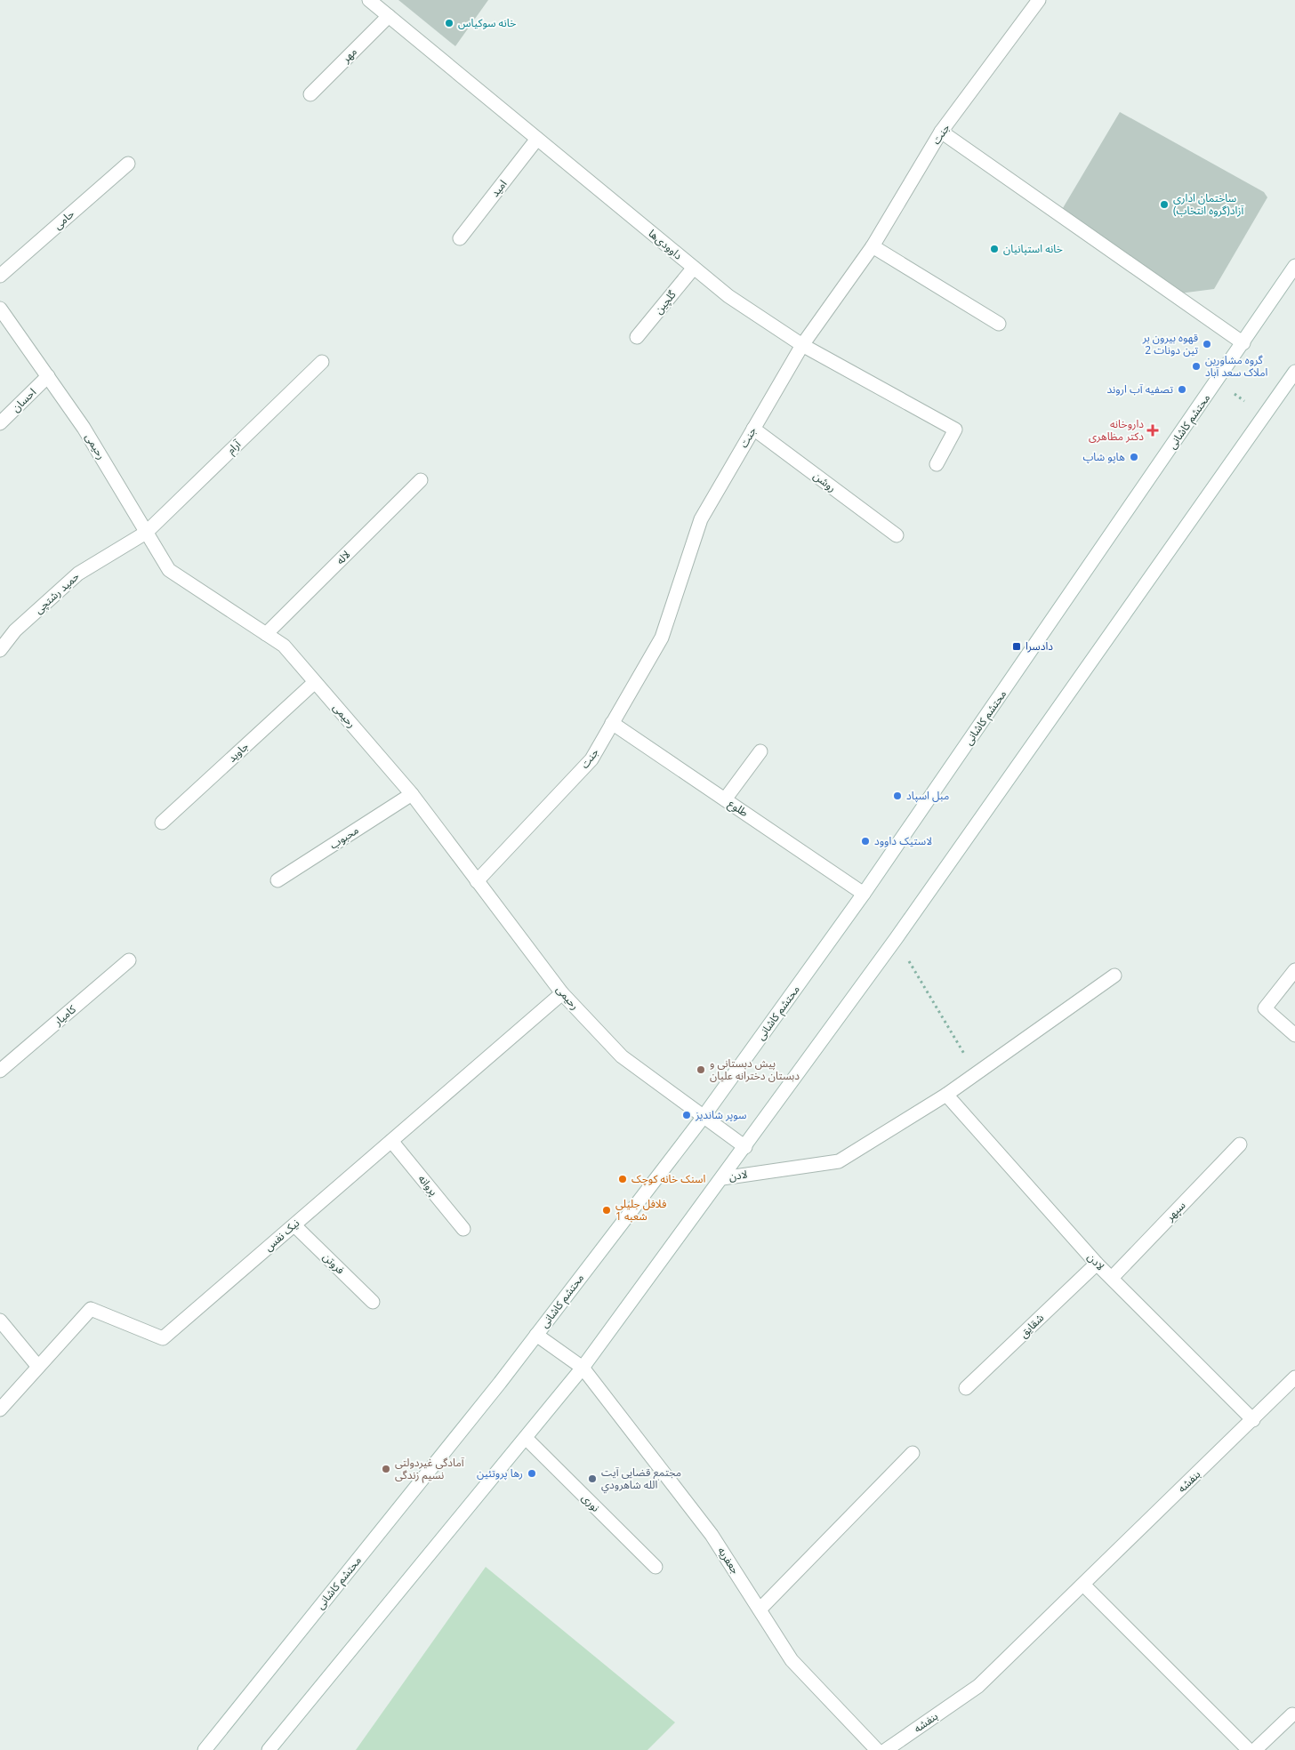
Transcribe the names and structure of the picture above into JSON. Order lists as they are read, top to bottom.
{
  "streets": {
    "street": [
      "مهر",
      "جنت",
      "امید",
      "حامی",
      "داوودی‌ها",
      "گلچین",
      "احسان",
      "محتشم کاشانی",
      "رحیمی",
      "آرام",
      "روشن",
      "لاله",
      "حمید رشتچی",
      "جاوید",
      "طلوع",
      "محبوب",
      "کامیار",
      "لادن",
      "پروانه",
      "سپهر",
      "نیک نفس",
      "فروتن",
      "شقایق",
      "بنفشه",
      "نوری",
      "جعفریه"
    ]
  },
  "crossings": [
    ["مهر", "داوودی‌ها"],
    ["جنت", "داوودی‌ها"],
    ["جنت", "رحیمی"],
    ["جنت", "روشن"],
    ["جنت", "طلوع"],
    ["امید", "داوودی‌ها"],
    ["داوودی‌ها", "گلچین"],
    ["احسان", "رحیمی"],
    ["محتشم کاشانی", "رحیمی"],
    ["محتشم کاشانی", "طلوع"],
    ["محتشم کاشانی", "جعفریه"],
    ["رحیمی", "آرام"],
    ["رحیمی", "لاله"],
    ["رحیمی", "حمید رشتچی"],
    ["رحیمی", "جاوید"],
    ["رحیمی", "محبوب"],
    ["رحیمی", "نیک نفس"],
    ["آرام", "حمید رشتچی"],
    ["لادن", "سپهر"],
    ["لادن", "شقایق"],
    ["لادن", "بنفشه"],
    ["پروانه", "نیک نفس"],
    ["نیک نفس", "فروتن"]
  ],
  "places": {
    "other": [
      "خانه سوکیاس",
      "ساختمان اداری آزاد(گروه انتخاب)",
      "خانه استپانیان",
      "قهوه بیرون بر تین دونات 2",
      "گروه مشاورین املاک سعد آباد",
      "تصفیه آب اروند",
      "هاپو شاپ",
      "مبل اسپاد",
      "لاستیک داوود",
      "پیش دبستانی و دبستان دخترانه علیان",
      "سوپر شاندیز",
      "اسنک خانه کوچک",
      "فلافل جلیلی شعبه 1",
      "آمادگی غیردولتی نسیم زندگی",
      "رها پروتئین",
      "مجتمع قضایی آیت الله شاهرودي"
    ],
    "health": ["داروخانه دکتر مظاهری"],
    "transit": ["دادسرا"]
  }
}
